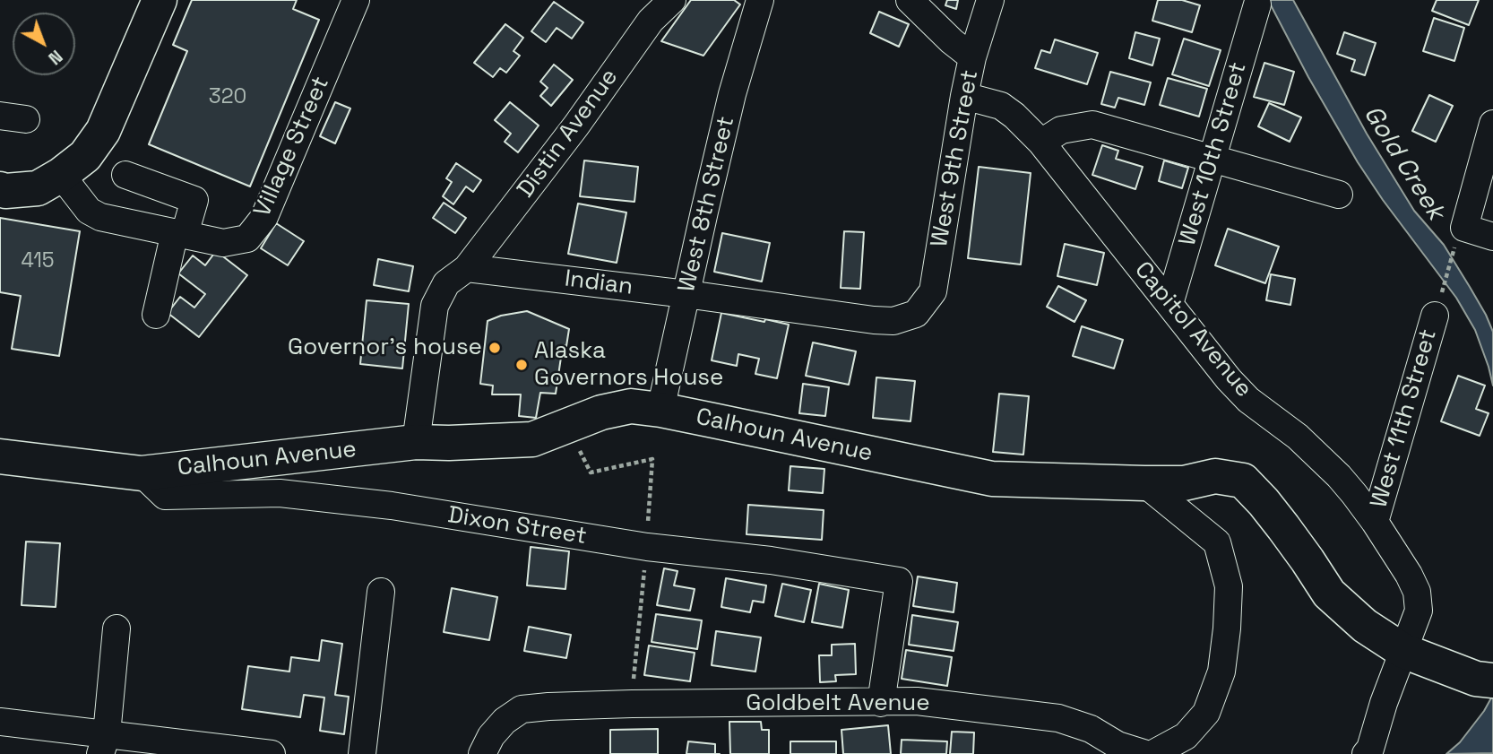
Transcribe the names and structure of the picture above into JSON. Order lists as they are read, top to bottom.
{
  "streets": {
    "main road": ["Calhoun Avenue"],
    "street": [
      "Distin Avenue",
      "Village Street",
      "West 10th Street",
      "West 9th Street",
      "West 8th Street",
      "Indian",
      "Capitol Avenue",
      "West 11th Street",
      "Dixon Street",
      "Goldbelt Avenue"
    ]
  },
  "crossings": [
    ["Distin Avenue", "Indian"],
    ["West 10th Street", "Capitol Avenue"],
    ["West 9th Street", "Indian"],
    ["West 9th Street", "Capitol Avenue"],
    ["West 8th Street", "Indian"],
    ["West 8th Street", "Calhoun Avenue"],
    ["Capitol Avenue", "West 11th Street"],
    ["Capitol Avenue", "Calhoun Avenue"],
    ["Calhoun Avenue", "Dixon Street"],
    ["Dixon Street", "Goldbelt Avenue"]
  ],
  "water": ["Gold Creek"],
  "places": ["Governor's house", "Alaska Governors House"],
  "house_numbers": ["320", "415"],
  "north": "bottom right"
}
